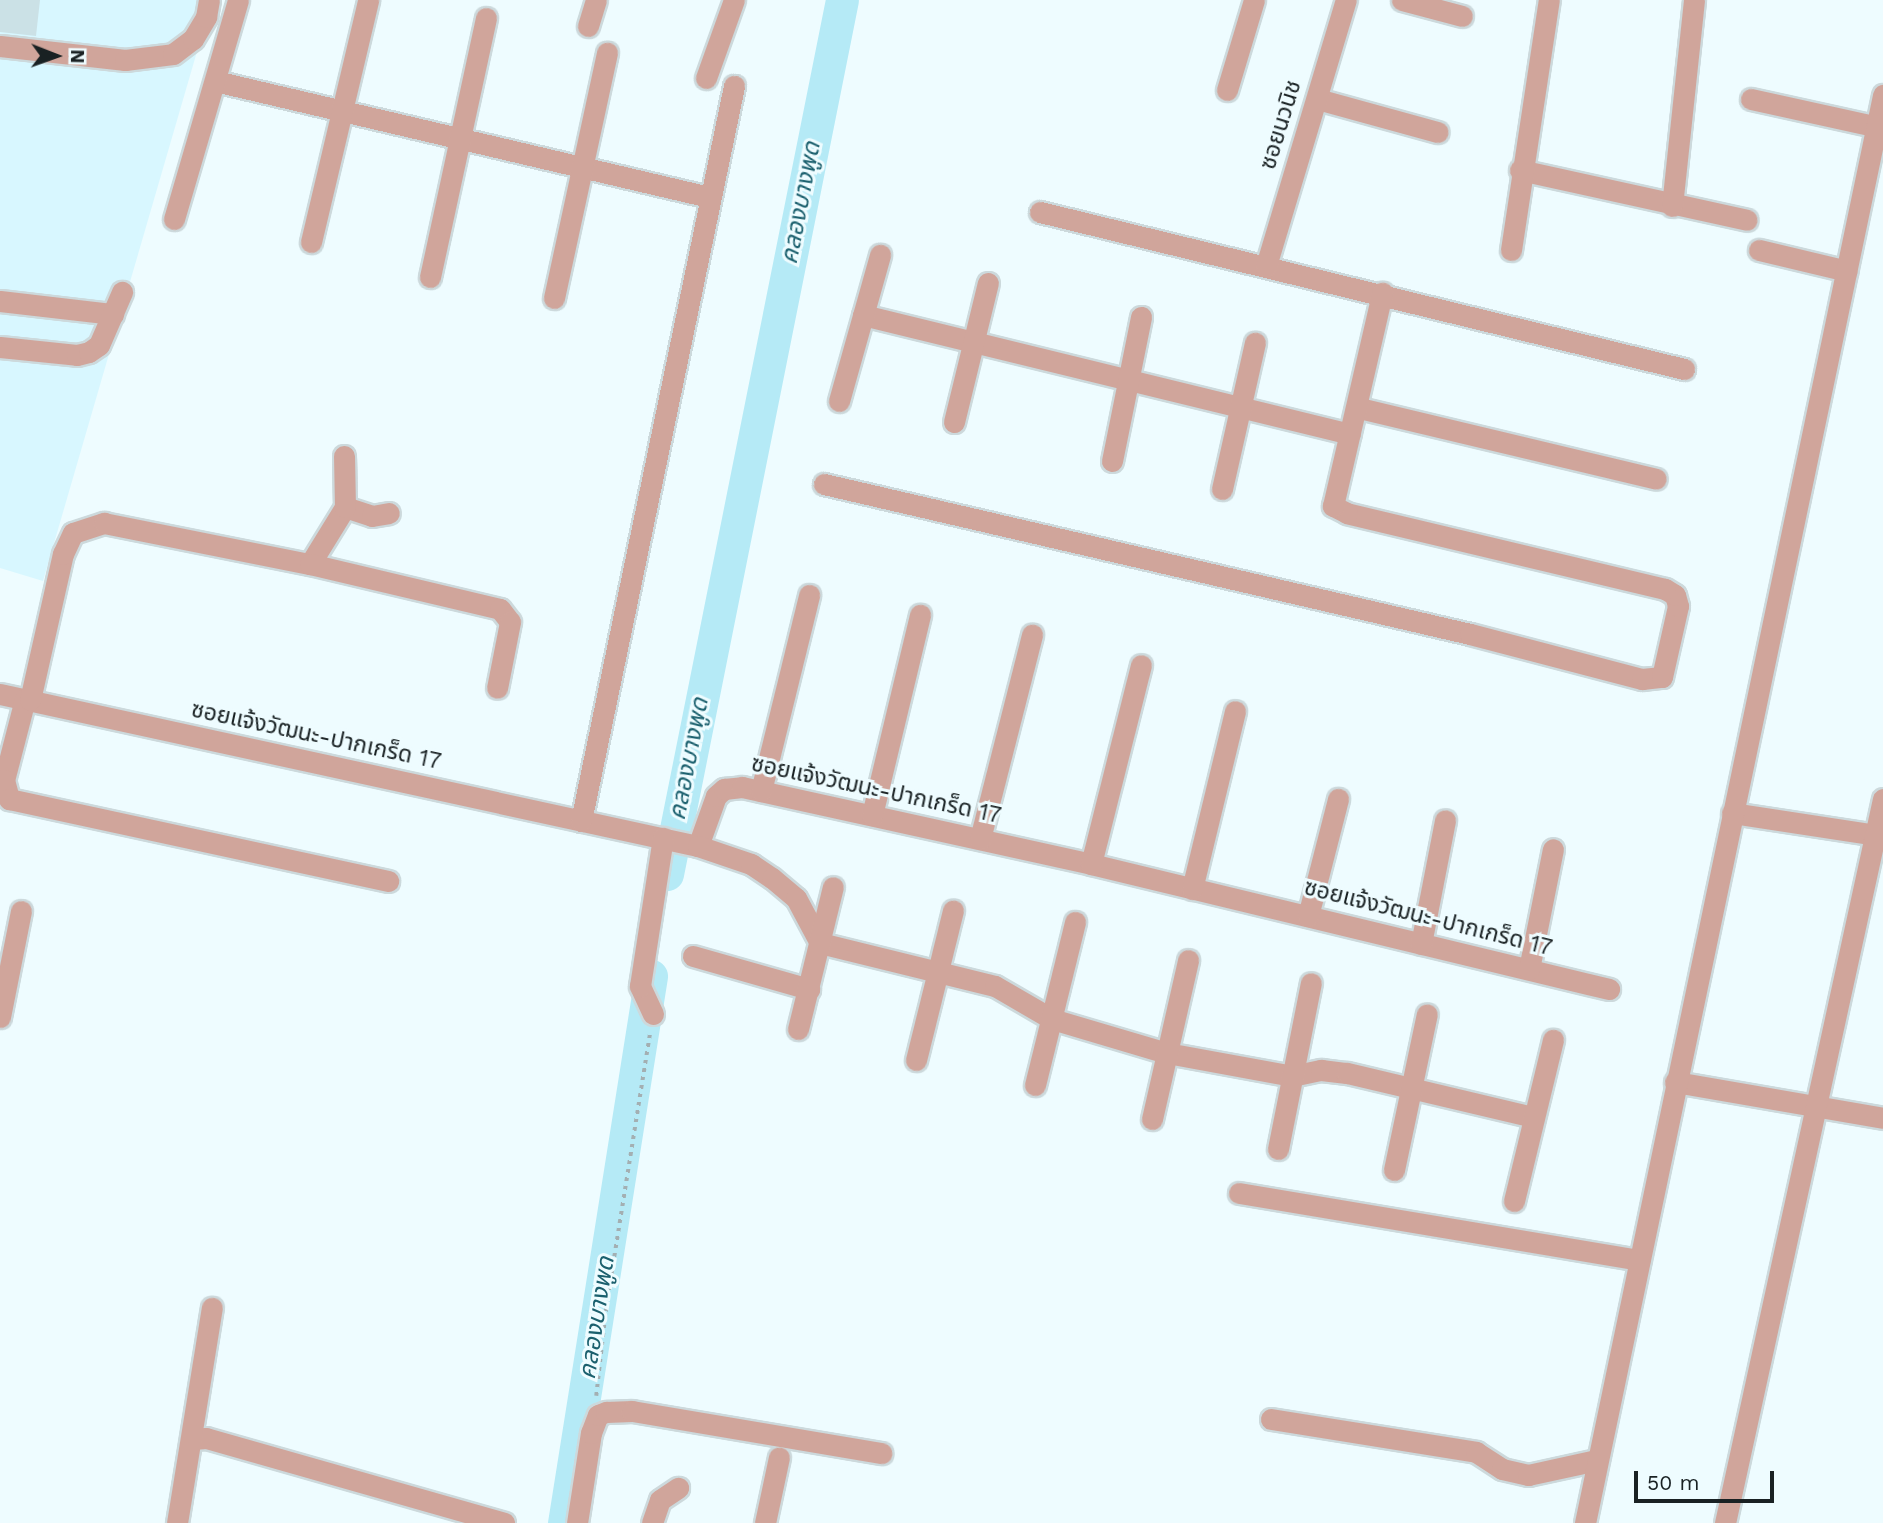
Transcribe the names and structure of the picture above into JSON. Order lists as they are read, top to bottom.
{
  "streets": {
    "street": ["ซอยนวนิช", "ซอยแจ้งวัฒนะ-ปากเกร็ด 17"]
  },
  "water": ["คลองบางพูด"],
  "scale_bar": "50 m",
  "north": "right"
}
